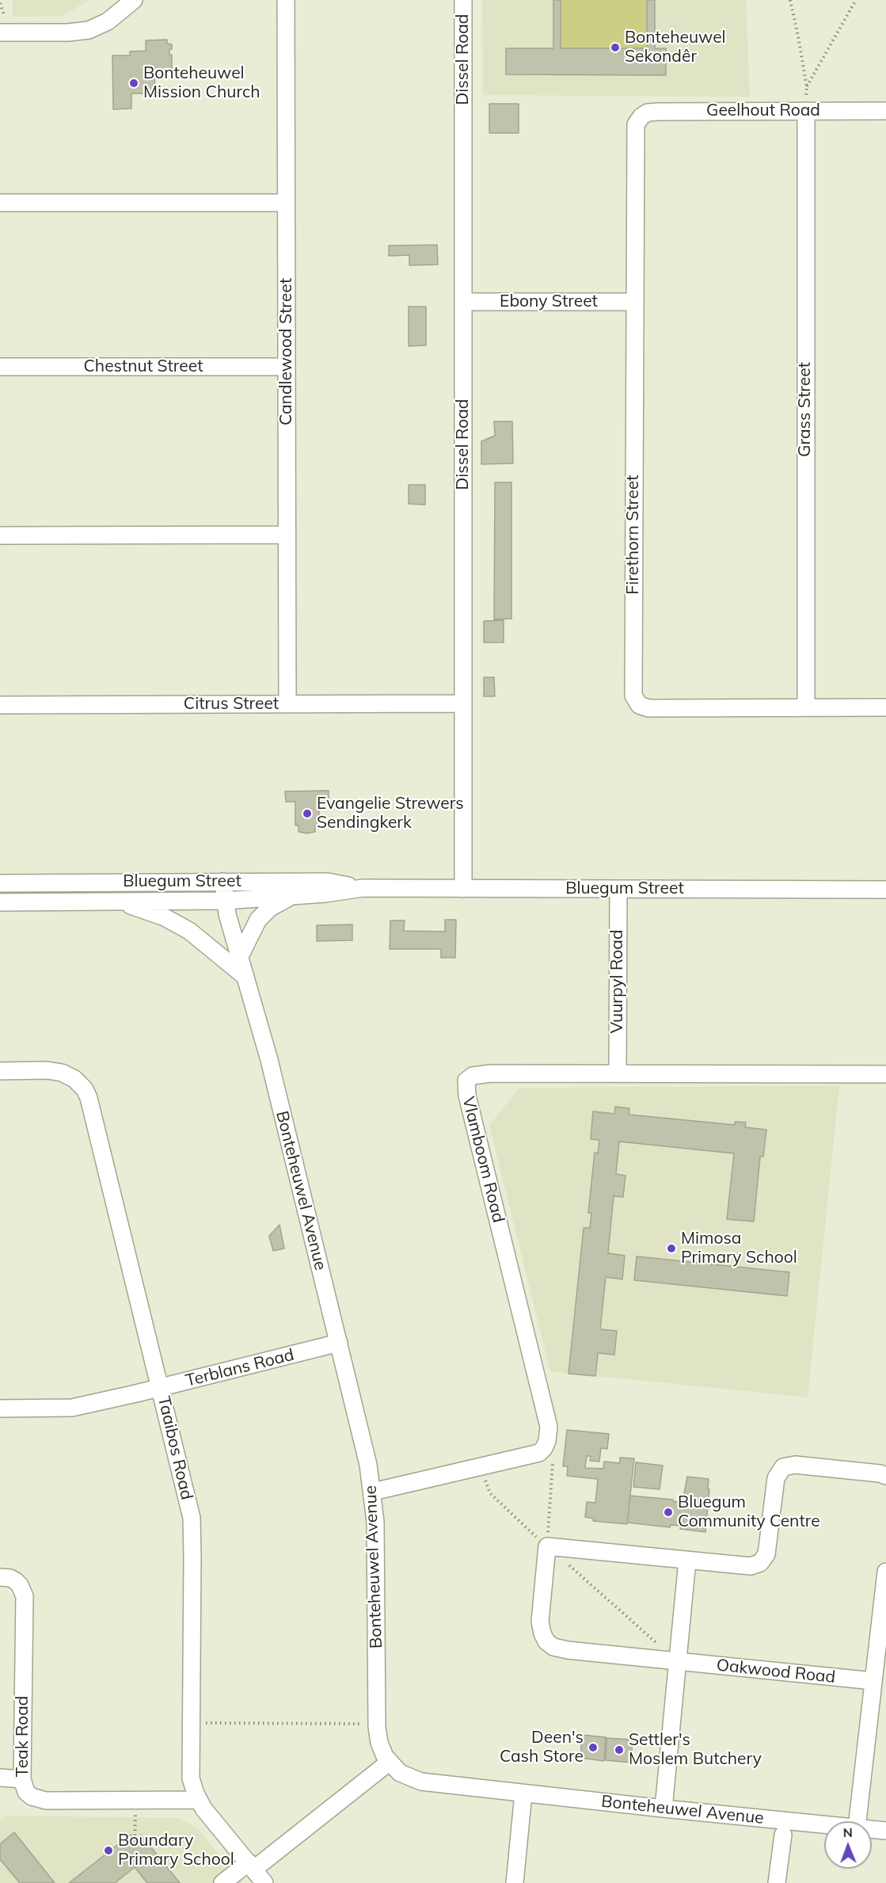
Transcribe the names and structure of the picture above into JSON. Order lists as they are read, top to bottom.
{
  "streets": {
    "street": [
      "Dissel Road",
      "Geelhout Road",
      "Ebony Street",
      "Candlewood Street",
      "Chestnut Street",
      "Grass Street",
      "Firethorn Street",
      "Citrus Street",
      "Bluegum Street",
      "Vuurpyl Road",
      "Vlamboom Road",
      "Bonteheuwel Avenue",
      "Terblans Road",
      "Taaibos Road",
      "Oakwood Road",
      "Teak Road"
    ]
  },
  "crossings": [
    ["Dissel Road", "Ebony Street"],
    ["Dissel Road", "Citrus Street"],
    ["Dissel Road", "Bluegum Street"],
    ["Geelhout Road", "Grass Street"],
    ["Geelhout Road", "Firethorn Street"],
    ["Ebony Street", "Firethorn Street"],
    ["Candlewood Street", "Chestnut Street"],
    ["Candlewood Street", "Citrus Street"],
    ["Grass Street", "Firethorn Street"],
    ["Bluegum Street", "Vuurpyl Road"],
    ["Bluegum Street", "Bonteheuwel Avenue"],
    ["Vuurpyl Road", "Vlamboom Road"],
    ["Bonteheuwel Avenue", "Terblans Road"],
    ["Terblans Road", "Taaibos Road"],
    ["Taaibos Road", "Teak Road"]
  ],
  "places": [
    "Bonteheuwel Sekondêr",
    "Bonteheuwel Mission Church",
    "Evangelie Strewers Sendingkerk",
    "Mimosa Primary School",
    "Bluegum Community Centre",
    "Deen's Cash Store",
    "Settler's Moslem Butchery",
    "Boundary Primary School"
  ],
  "north": "top"
}
